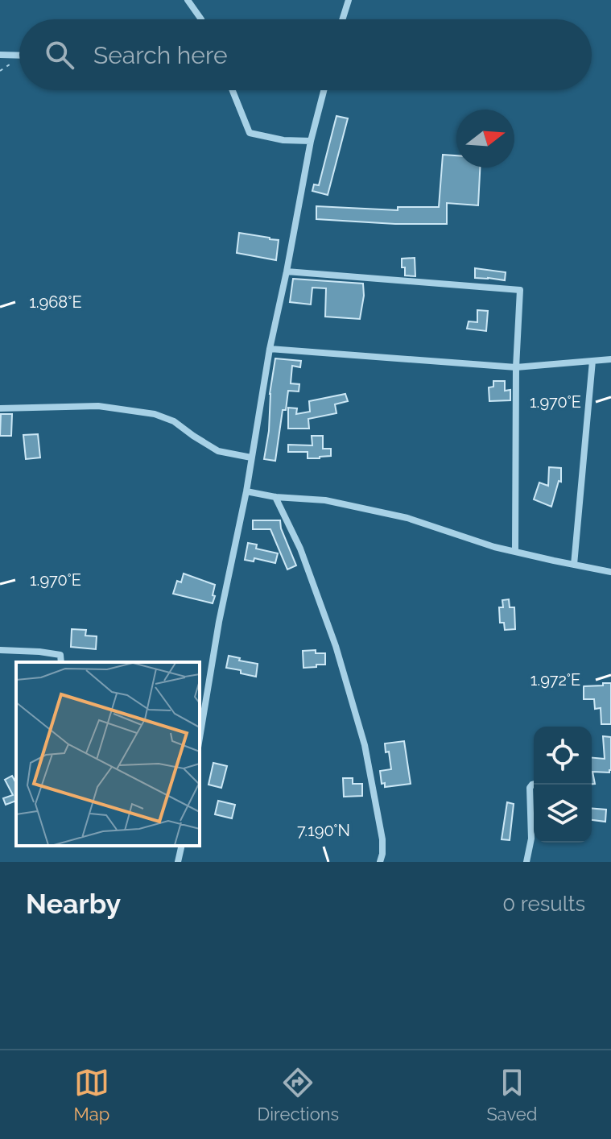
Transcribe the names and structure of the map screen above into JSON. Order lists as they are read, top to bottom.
{
  "north": "right",
  "page": {
    "search": "Search here",
    "heading": ["Nearby", "0 results"],
    "nav": ["Map", "Directions", "Saved"]
  },
  "coordinates": [
    "1.968°E",
    "1.970°E",
    "1.972°E",
    "7.190°N"
  ]
}
